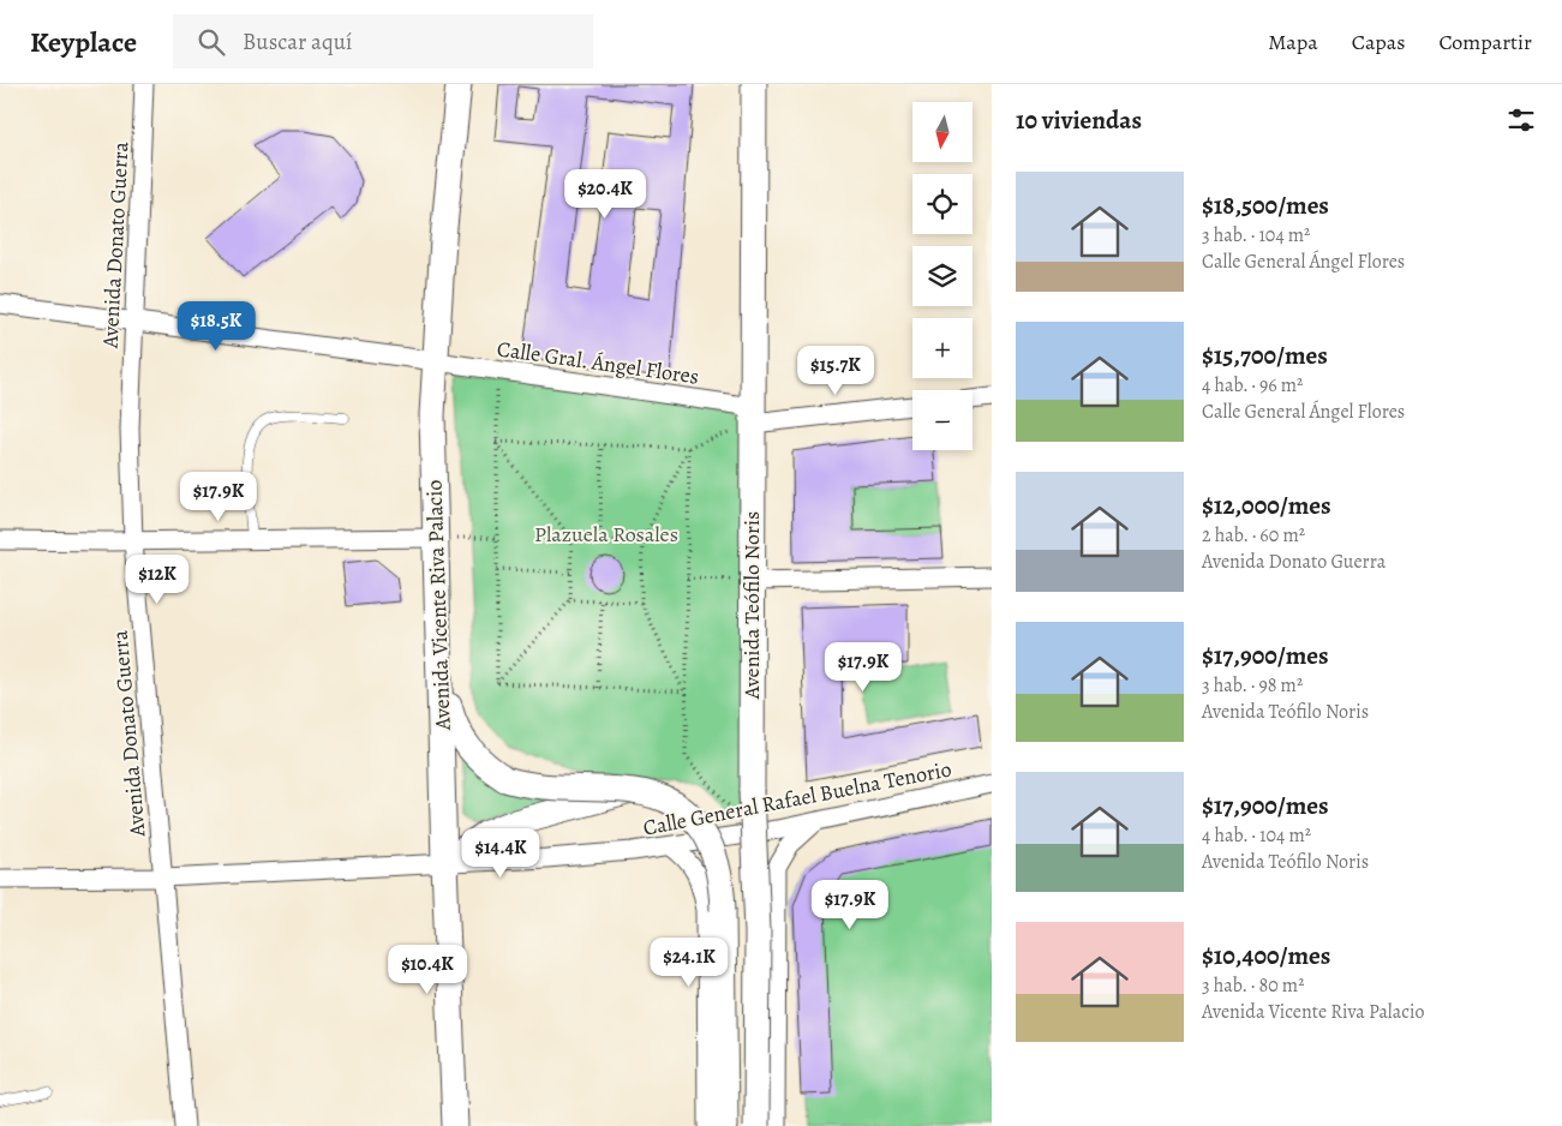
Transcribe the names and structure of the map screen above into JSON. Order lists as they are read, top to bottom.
{
  "streets": {
    "main road": ["Avenida Vicente Riva Palacio", "Avenida Teófilo Noris"],
    "street": ["Avenida Donato Guerra", "Calle Gral. Ángel Flores", "Calle General Rafael Buelna Tenorio"]
  },
  "crossings": [
    ["Avenida Donato Guerra", "Calle Gral. Ángel Flores"],
    ["Avenida Donato Guerra", "Calle General Rafael Buelna Tenorio"],
    ["Calle Gral. Ángel Flores", "Avenida Vicente Riva Palacio"],
    ["Calle Gral. Ángel Flores", "Avenida Teófilo Noris"],
    ["Avenida Vicente Riva Palacio", "Calle General Rafael Buelna Tenorio"]
  ],
  "parks": ["Plazuela Rosales"],
  "north": "bottom",
  "page": {
    "header": "Keyplace",
    "search": "Buscar aquí",
    "nav": ["Mapa", "Capas", "Compartir"],
    "heading": "10 viviendas",
    "map_buttons": ["+", "−"],
    "list": [
      {
        "name": "$18,500/mes",
        "note": "3 hab. · 104 m² · Calle General Ángel Flores"
      },
      {
        "name": "$15,700/mes",
        "note": "4 hab. · 96 m² · Calle General Ángel Flores"
      },
      {
        "name": "$12,000/mes",
        "note": "2 hab. · 60 m² · Avenida Donato Guerra"
      },
      {
        "name": "$17,900/mes",
        "note": "3 hab. · 98 m² · Avenida Teófilo Noris"
      },
      {
        "name": "$17,900/mes",
        "note": "4 hab. · 104 m² · Avenida Teófilo Noris"
      },
      {
        "name": "$10,400/mes",
        "note": "3 hab. · 80 m² · Avenida Vicente Riva Palacio"
      }
    ],
    "price": [
      "$20.4K",
      "$18.5K",
      "$15.7K",
      "$17.9K",
      "$12K",
      "$17.9K",
      "$14.4K",
      "$17.9K",
      "$24.1K",
      "$10.4K"
    ]
  }
}
